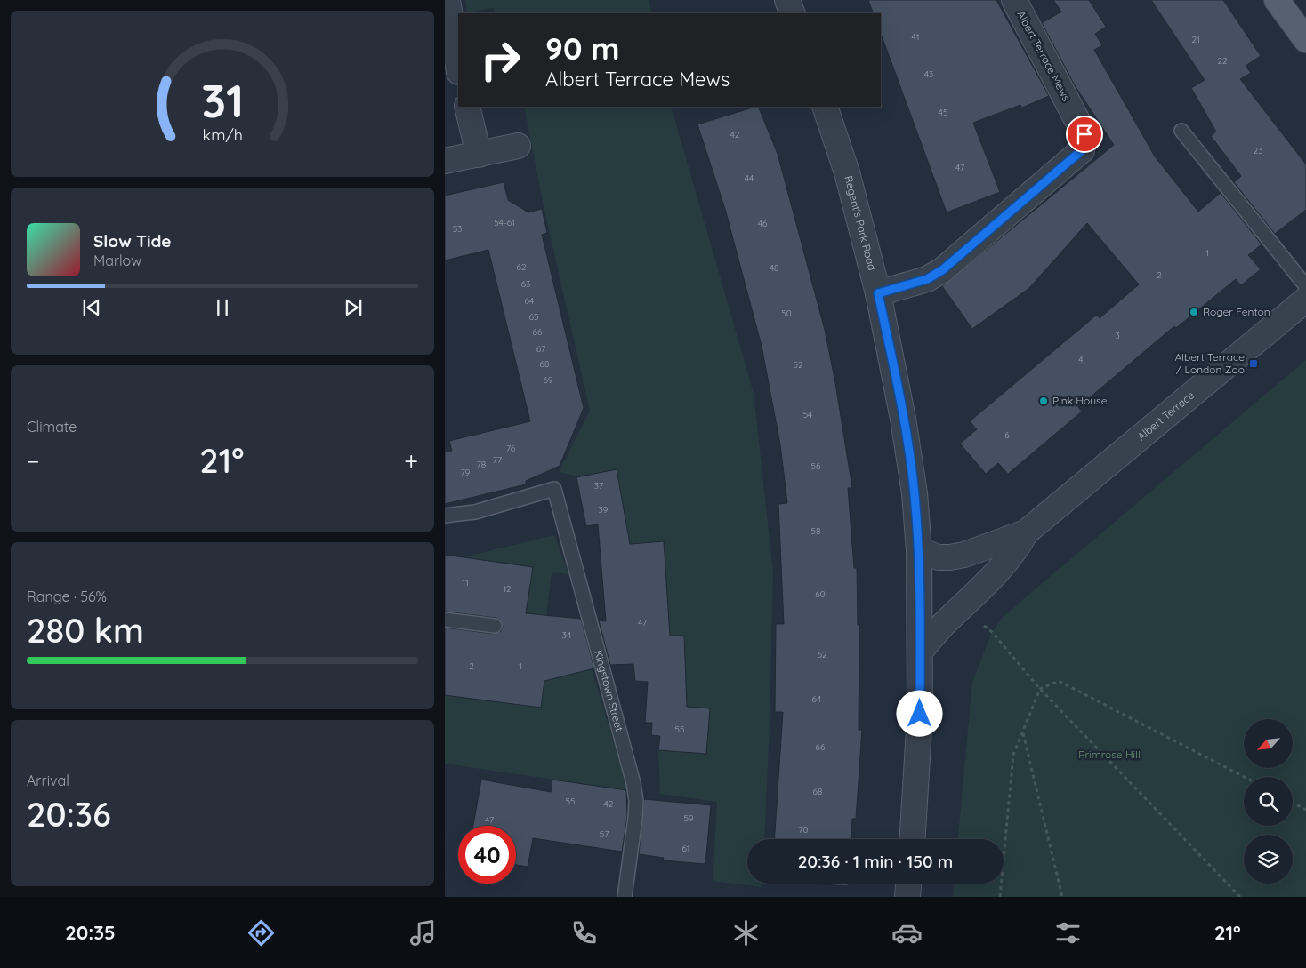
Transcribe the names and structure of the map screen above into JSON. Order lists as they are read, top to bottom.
{
  "streets": {
    "street": ["Albert Terrace Mews", "Regent's Park Road", "Albert Terrace"],
    "lane": ["Kingstown Street"]
  },
  "crossings": [
    ["Albert Terrace Mews", "Regent's Park Road"],
    ["Regent's Park Road", "Albert Terrace"]
  ],
  "parks": ["Primrose Hill"],
  "places": {
    "other": ["Roger Fenton", "Pink House"],
    "transit": ["Albert Terrace / London Zoo"]
  },
  "house_numbers": [
    "41",
    "21",
    "22",
    "43",
    "45",
    "42",
    "23",
    "47",
    "44",
    "54-61",
    "46",
    "53",
    "1",
    "62",
    "48",
    "2",
    "63",
    "64",
    "50",
    "65",
    "66",
    "3",
    "67",
    "4",
    "68",
    "52",
    "69",
    "54",
    "6",
    "76",
    "77",
    "78",
    "56",
    "79",
    "37",
    "39",
    "58",
    "11",
    "12",
    "60",
    "47",
    "34",
    "62",
    "2",
    "1",
    "64",
    "55",
    "66",
    "68",
    "55",
    "42",
    "59",
    "47",
    "70",
    "57",
    "61"
  ],
  "north": "bottom left",
  "page": {
    "turn": ["90 m", "Albert Terrace Mews"],
    "song": ["Slow Tide", "Marlow"],
    "tile": [
      "Climate",
      ["Range · 56%", "280 km"],
      ["Arrival", "20:36"]
    ],
    "heat": ["−", "21°", "+"],
    "limit": "40",
    "trip": "20:36 · 1 min · 150 m",
    "tabs": ["20:35", "21°"],
    "gauge": ["31", "km/h"]
  }
}
